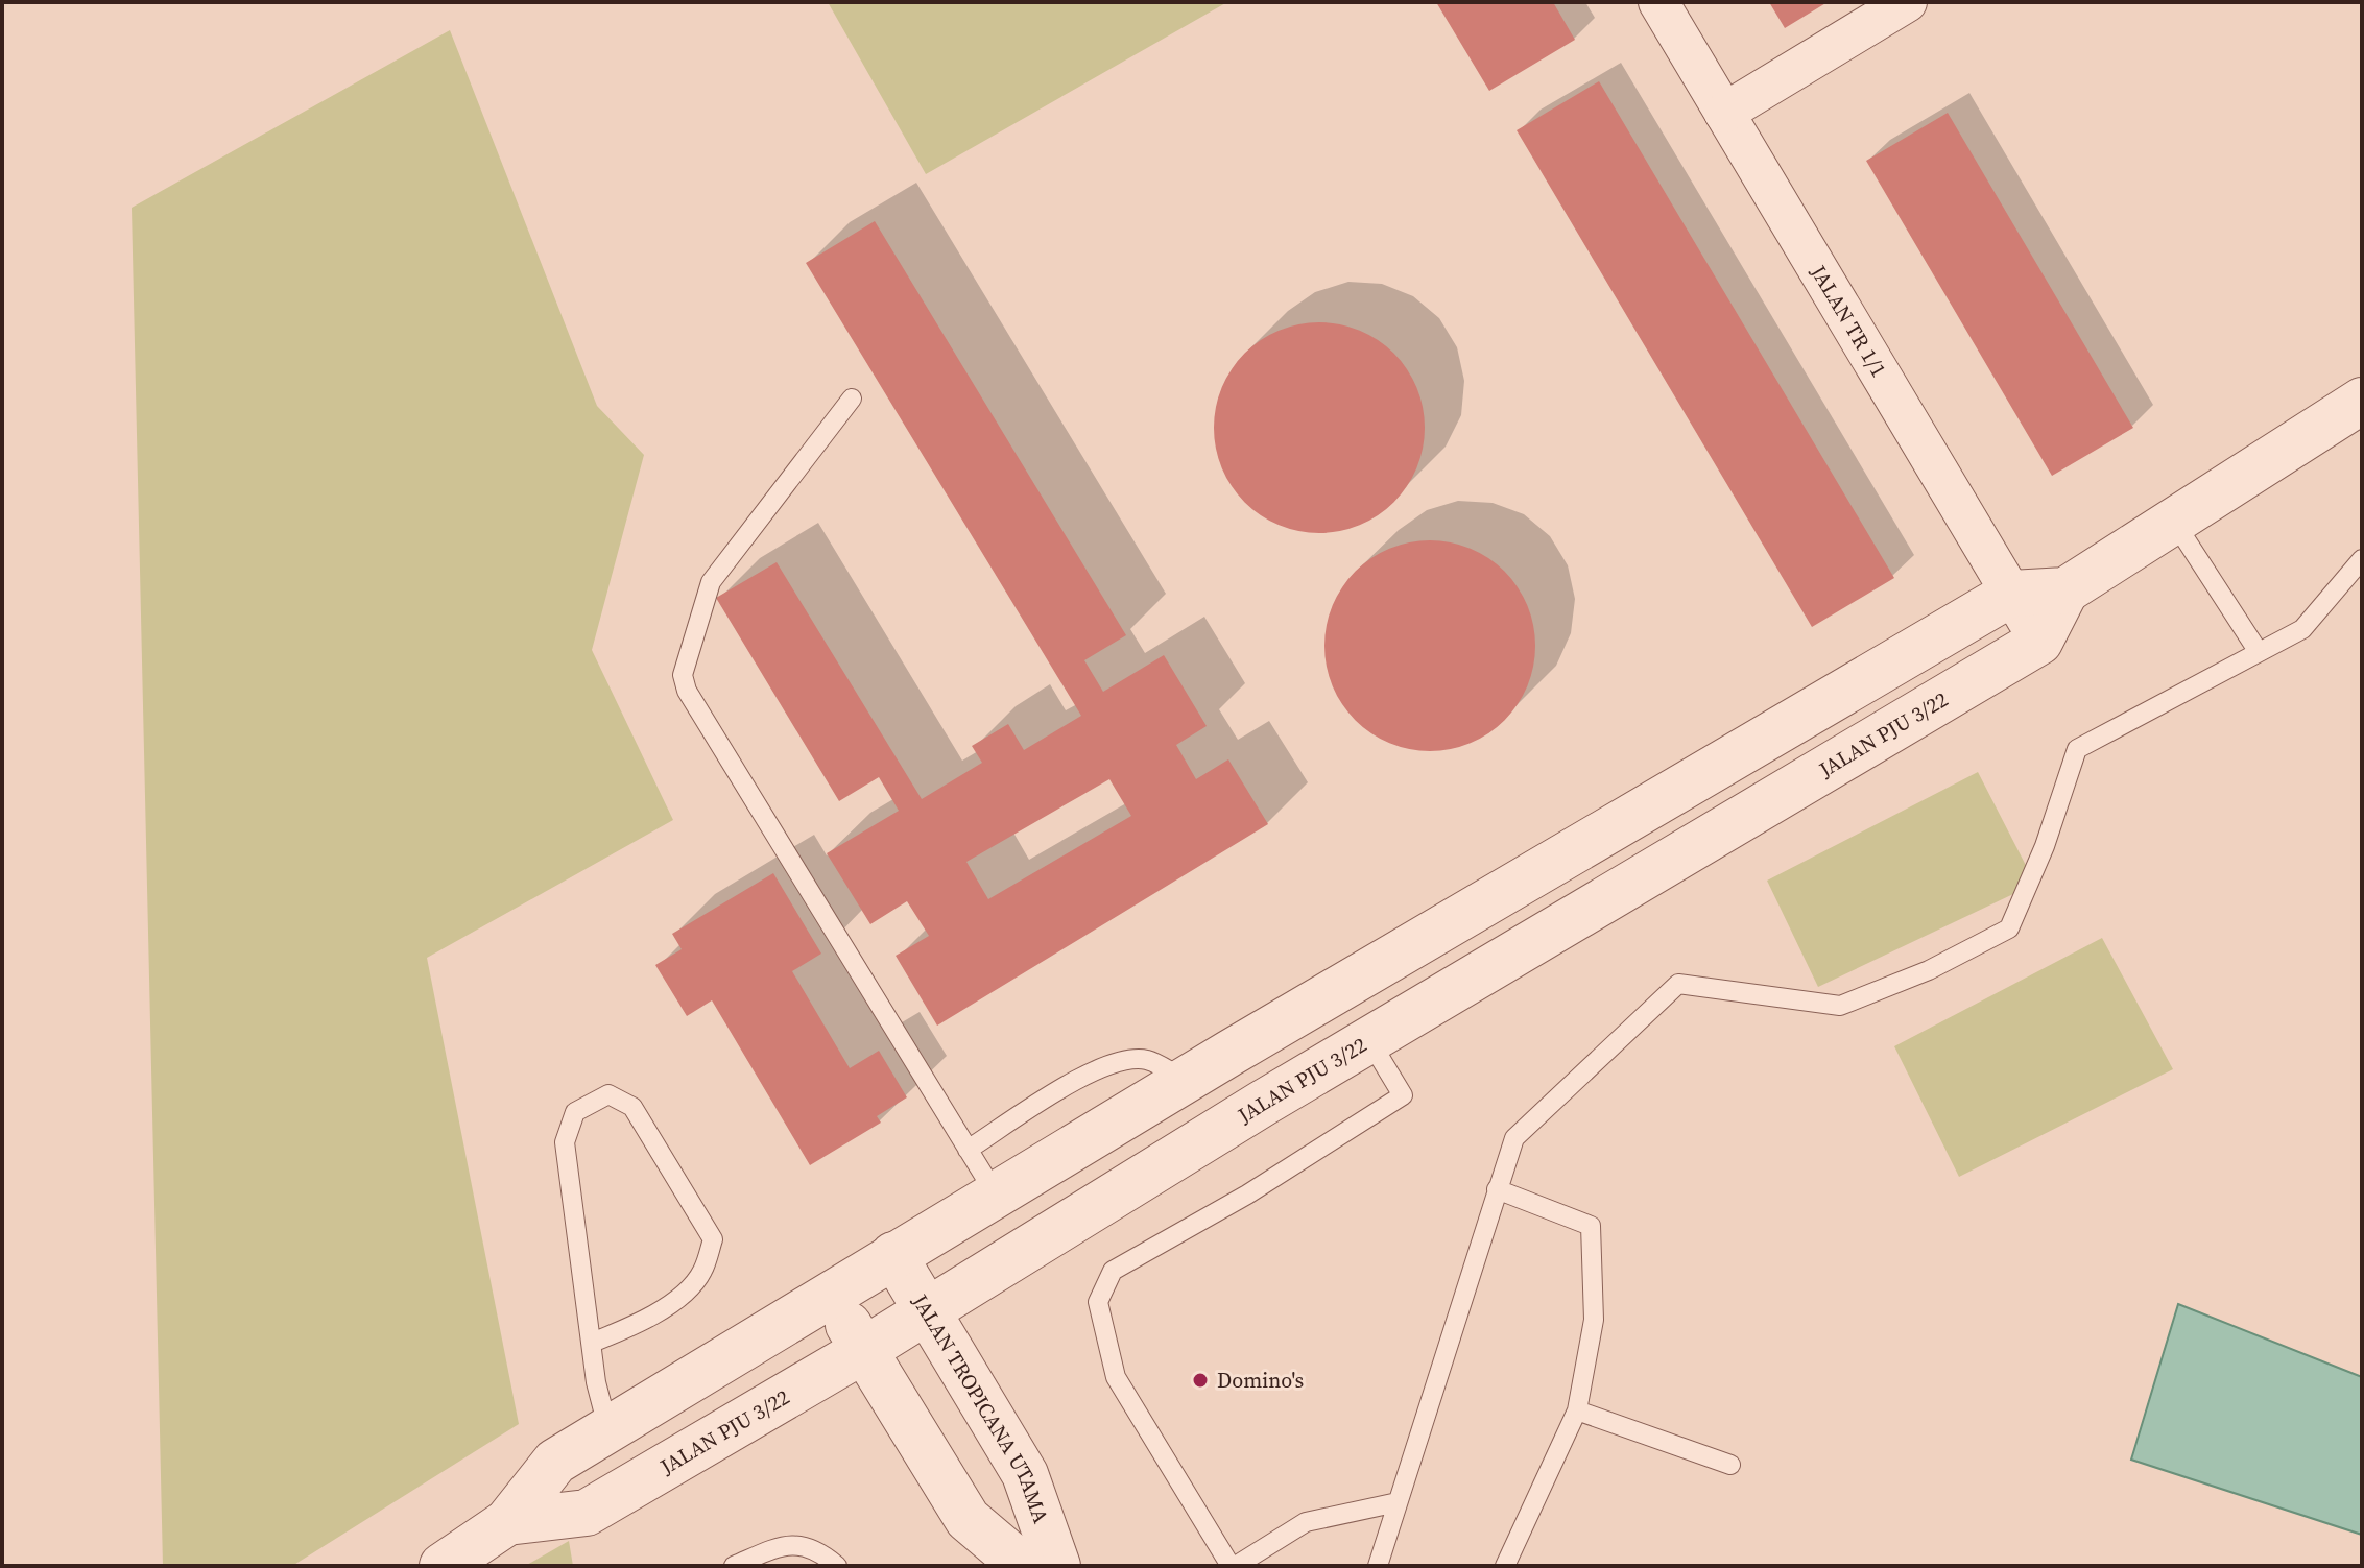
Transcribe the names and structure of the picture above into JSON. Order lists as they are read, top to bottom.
{
  "streets": {
    "street": ["JALAN TR 1/1", "JALAN PJU 3/22", "JALAN TROPICANA UTAMA"]
  },
  "crossings": [
    ["JALAN TR 1/1", "JALAN PJU 3/22"],
    ["JALAN PJU 3/22", "JALAN TROPICANA UTAMA"]
  ],
  "places": ["Domino's"]
}
